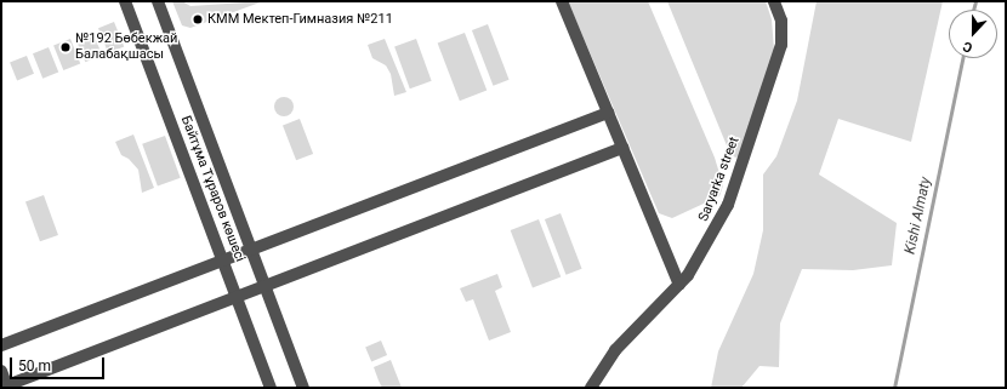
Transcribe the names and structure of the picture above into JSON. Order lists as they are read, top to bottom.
{
  "streets": {
    "street": ["Saryarka street", "Байтұма Тұраров көшесі"]
  },
  "water": ["Kіshі Almaty"],
  "places": ["КММ Мектеп-Гимназия №211", "№192 Бөбекжай Балабақшасы"],
  "scale_bar": "50 m",
  "north": "bottom"
}
